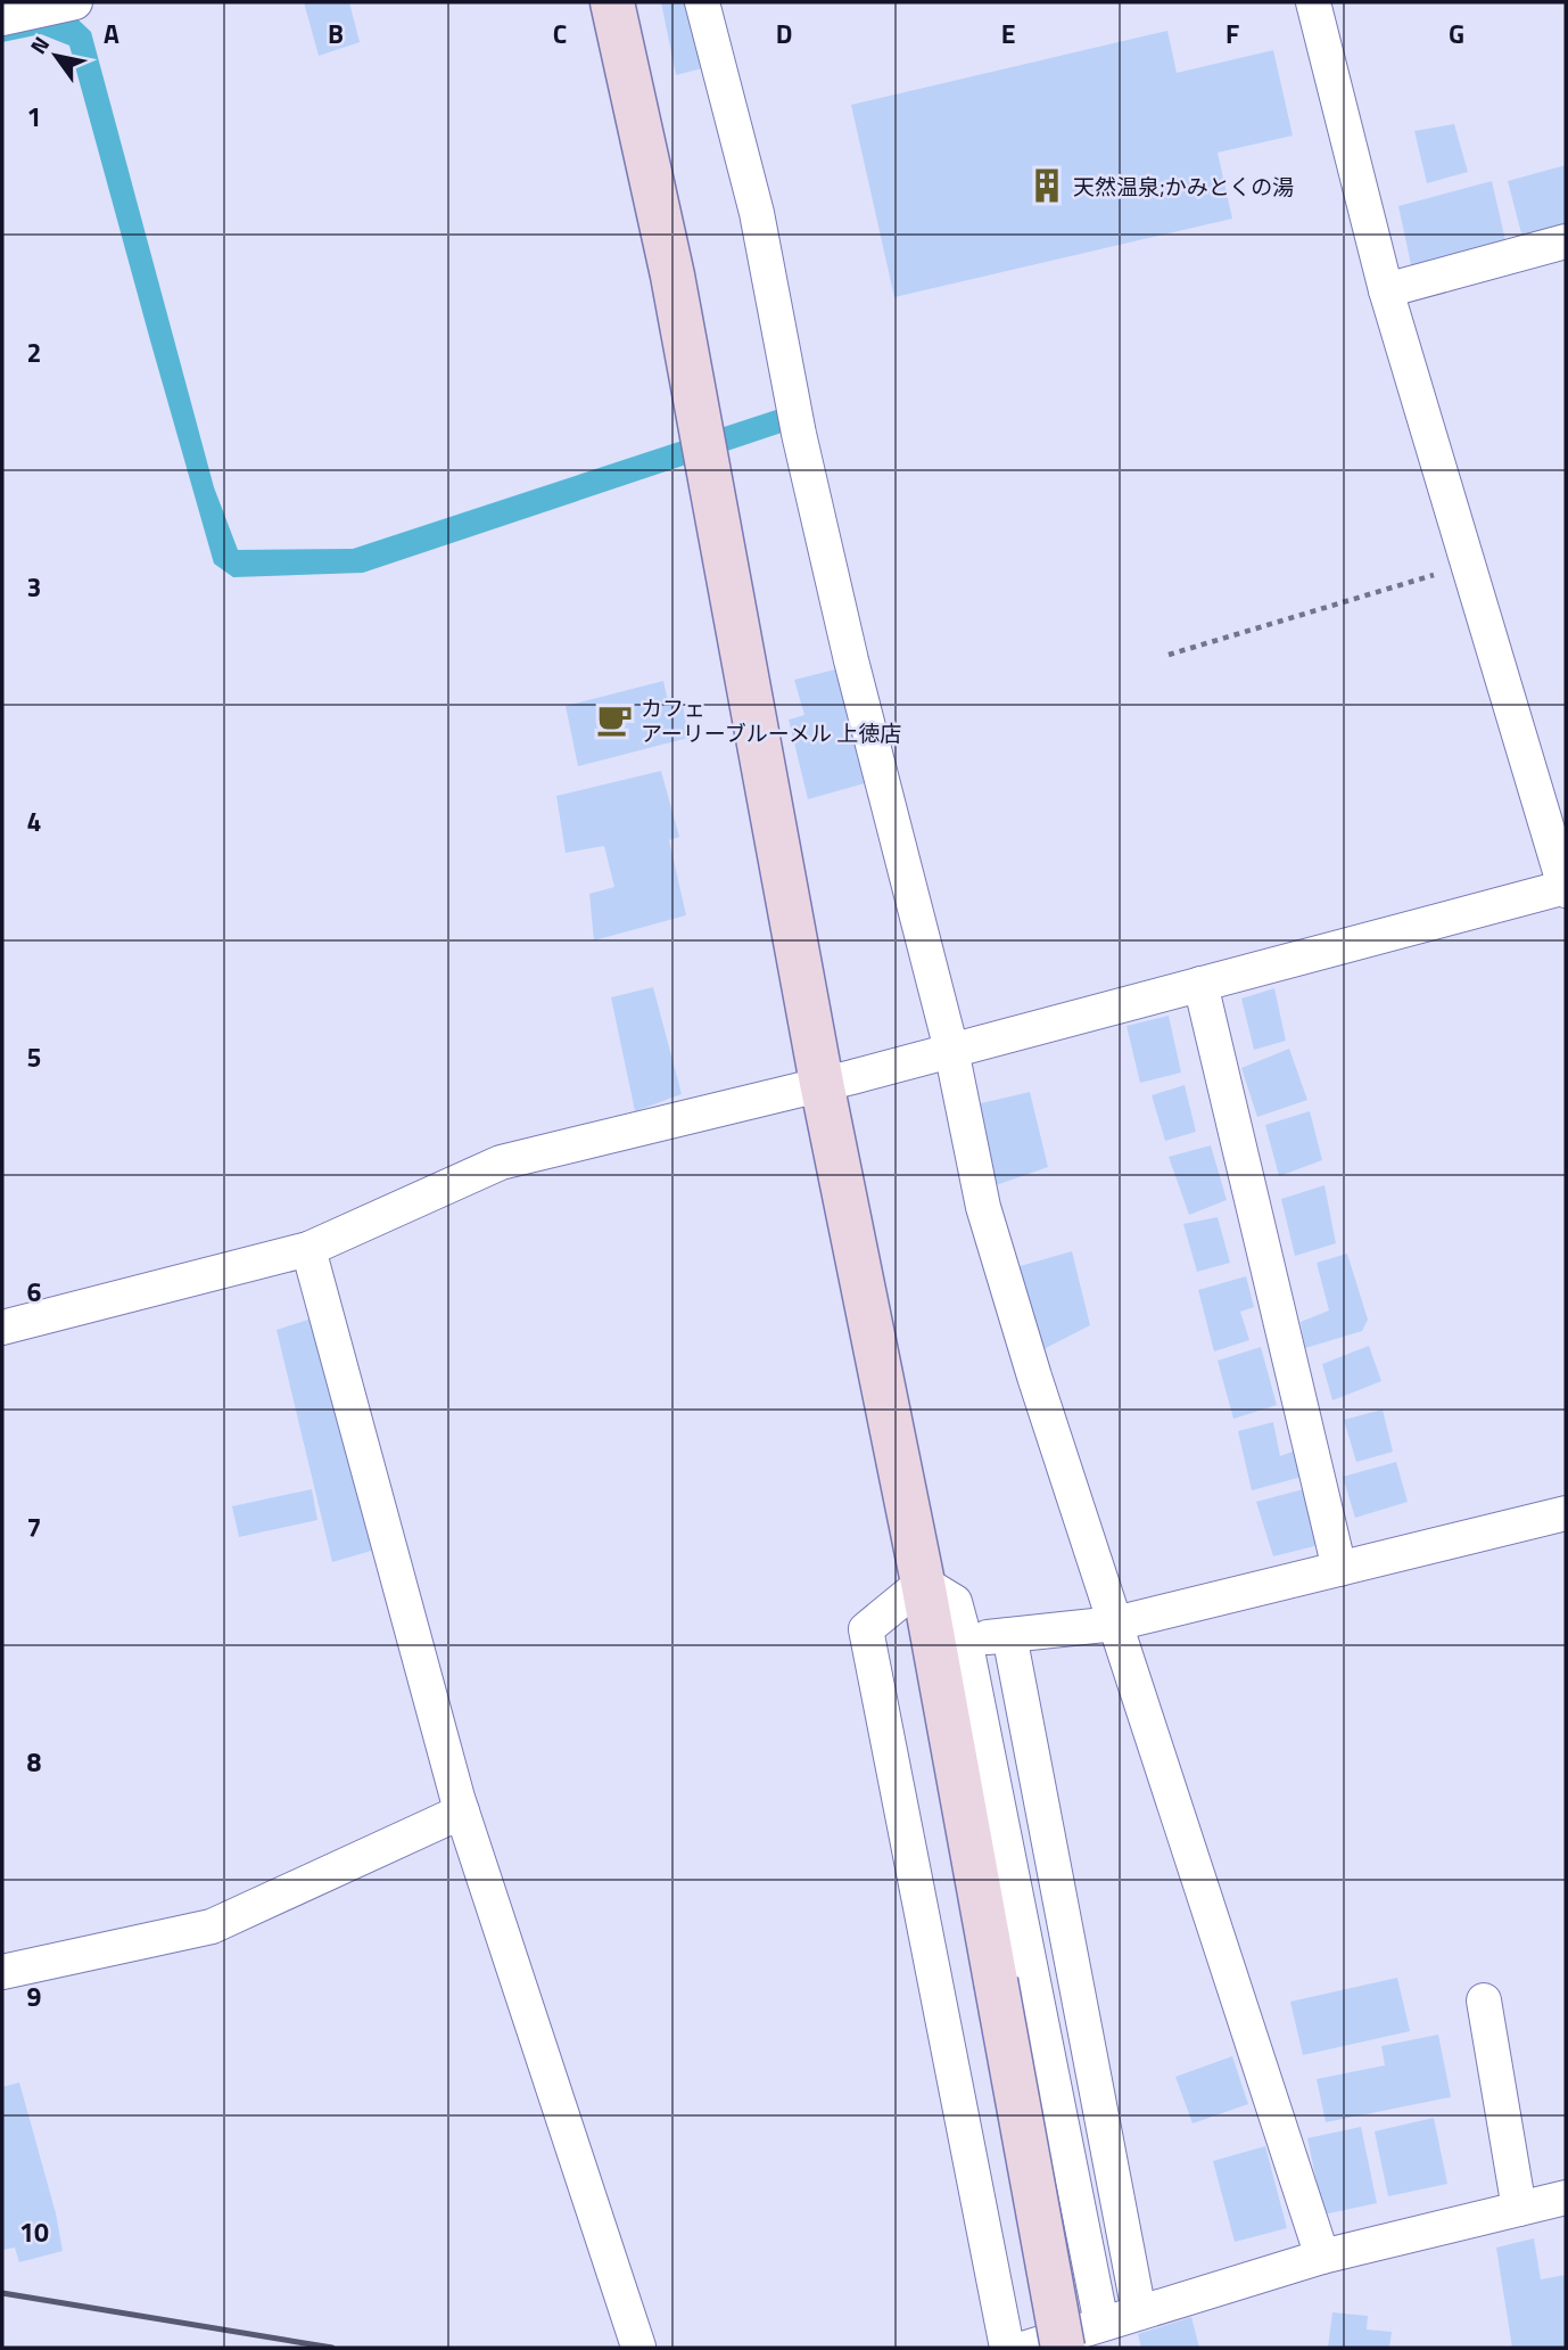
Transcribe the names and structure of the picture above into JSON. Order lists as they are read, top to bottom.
{
  "places": {
    "building": ["天然温泉;かみとくの湯"],
    "cafe": ["カフェ アーリーブルーメル 上徳店"]
  },
  "north": "top left",
  "grid": {
    "columns": [
      "A",
      "B",
      "C",
      "D",
      "E",
      "F",
      "G"
    ],
    "rows": [
      "1",
      "2",
      "3",
      "4",
      "5",
      "6",
      "7",
      "8",
      "9",
      "10"
    ]
  }
}
